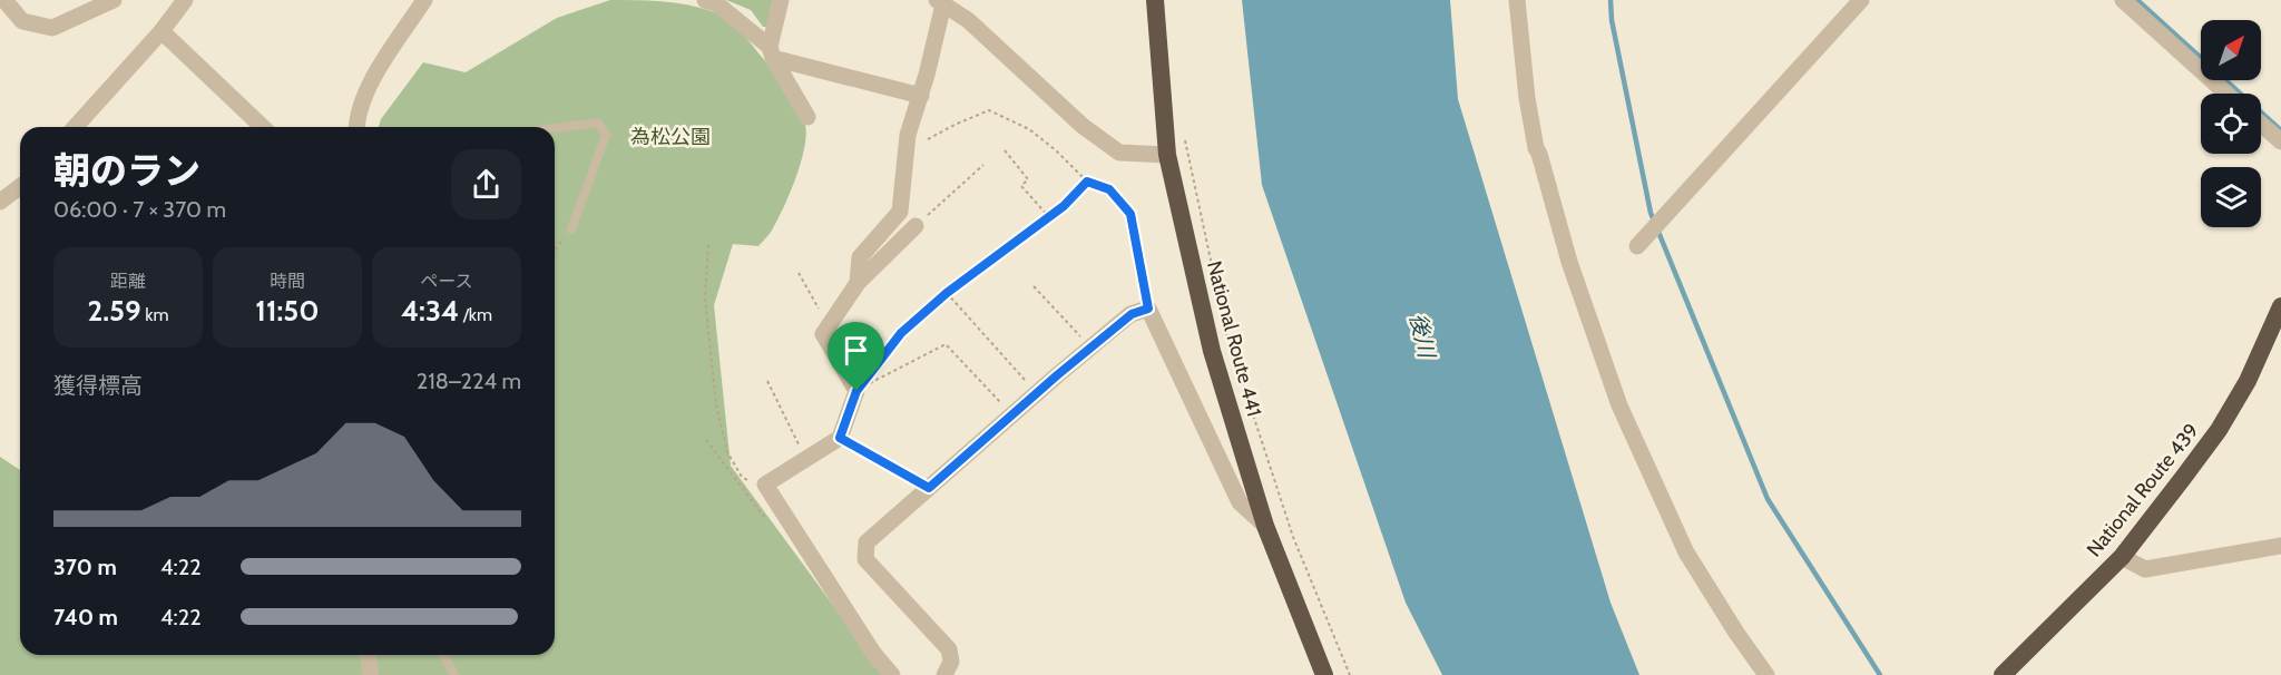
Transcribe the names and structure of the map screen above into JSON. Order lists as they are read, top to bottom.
{
  "streets": {
    "highway": ["National Route 441", "National Route 439"]
  },
  "water": ["後川"],
  "parks": ["為松公園"],
  "north": "top right",
  "page": {
    "heading": ["朝のラン", "06:00 · 7 × 370 m"],
    "stats": [
      ["距離", "2.59 km"],
      ["時間", "11:50"],
      ["ペース", "4:34 /km"]
    ],
    "chart": ["獲得標高", "218–224 m"],
    "list": [
      {
        "name": "370 m",
        "note": "4:22"
      },
      {
        "name": "740 m",
        "note": "4:22"
      }
    ]
  }
}
